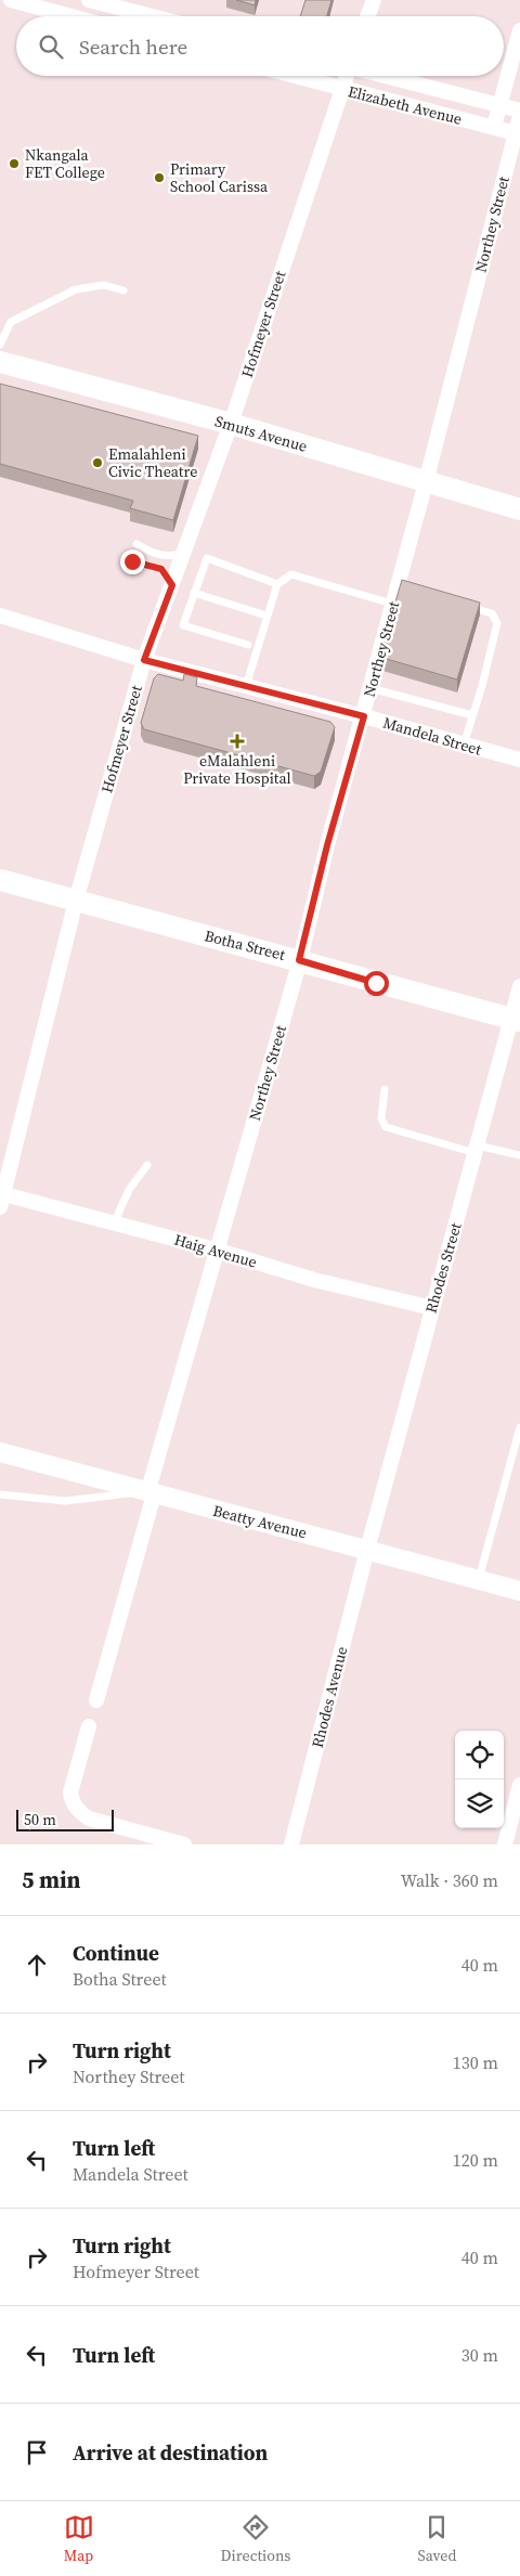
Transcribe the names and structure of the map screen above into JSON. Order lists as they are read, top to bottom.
{
  "streets": {
    "main road": ["Smuts Avenue", "Botha Street"],
    "street": [
      "Elizabeth Avenue",
      "Northey Street",
      "Hofmeyer Street",
      "Mandela Street",
      "Haig Avenue",
      "Rhodes Street",
      "Beatty Avenue",
      "Rhodes Avenue"
    ]
  },
  "crossings": [
    ["Elizabeth Avenue", "Northey Street"],
    ["Elizabeth Avenue", "Hofmeyer Street"],
    ["Northey Street", "Smuts Avenue"],
    ["Northey Street", "Mandela Street"],
    ["Northey Street", "Botha Street"],
    ["Northey Street", "Haig Avenue"],
    ["Northey Street", "Beatty Avenue"],
    ["Hofmeyer Street", "Smuts Avenue"],
    ["Hofmeyer Street", "Mandela Street"],
    ["Hofmeyer Street", "Botha Street"],
    ["Hofmeyer Street", "Haig Avenue"],
    ["Botha Street", "Rhodes Street"],
    ["Haig Avenue", "Rhodes Street"],
    ["Rhodes Street", "Beatty Avenue"],
    ["Rhodes Street", "Rhodes Avenue"],
    ["Beatty Avenue", "Rhodes Avenue"]
  ],
  "places": {
    "other": ["Nkangala FET College", "Primary School Carissa", "Emalahleni Civic Theatre"],
    "health": ["eMalahleni Private Hospital"]
  },
  "scale_bar": "50 m",
  "page": {
    "search": "Search here",
    "scale": "50 m",
    "heading": ["5 min", "Walk · 360 m"],
    "list": [
      ["Continue", "Botha Street", "40 m"],
      ["Turn right", "Northey Street", "130 m"],
      ["Turn left", "Mandela Street", "120 m"],
      ["Turn right", "Hofmeyer Street", "40 m"],
      ["Turn left", "30 m"],
      "Arrive at destination"
    ],
    "nav": ["Map", "Directions", "Saved"]
  }
}
